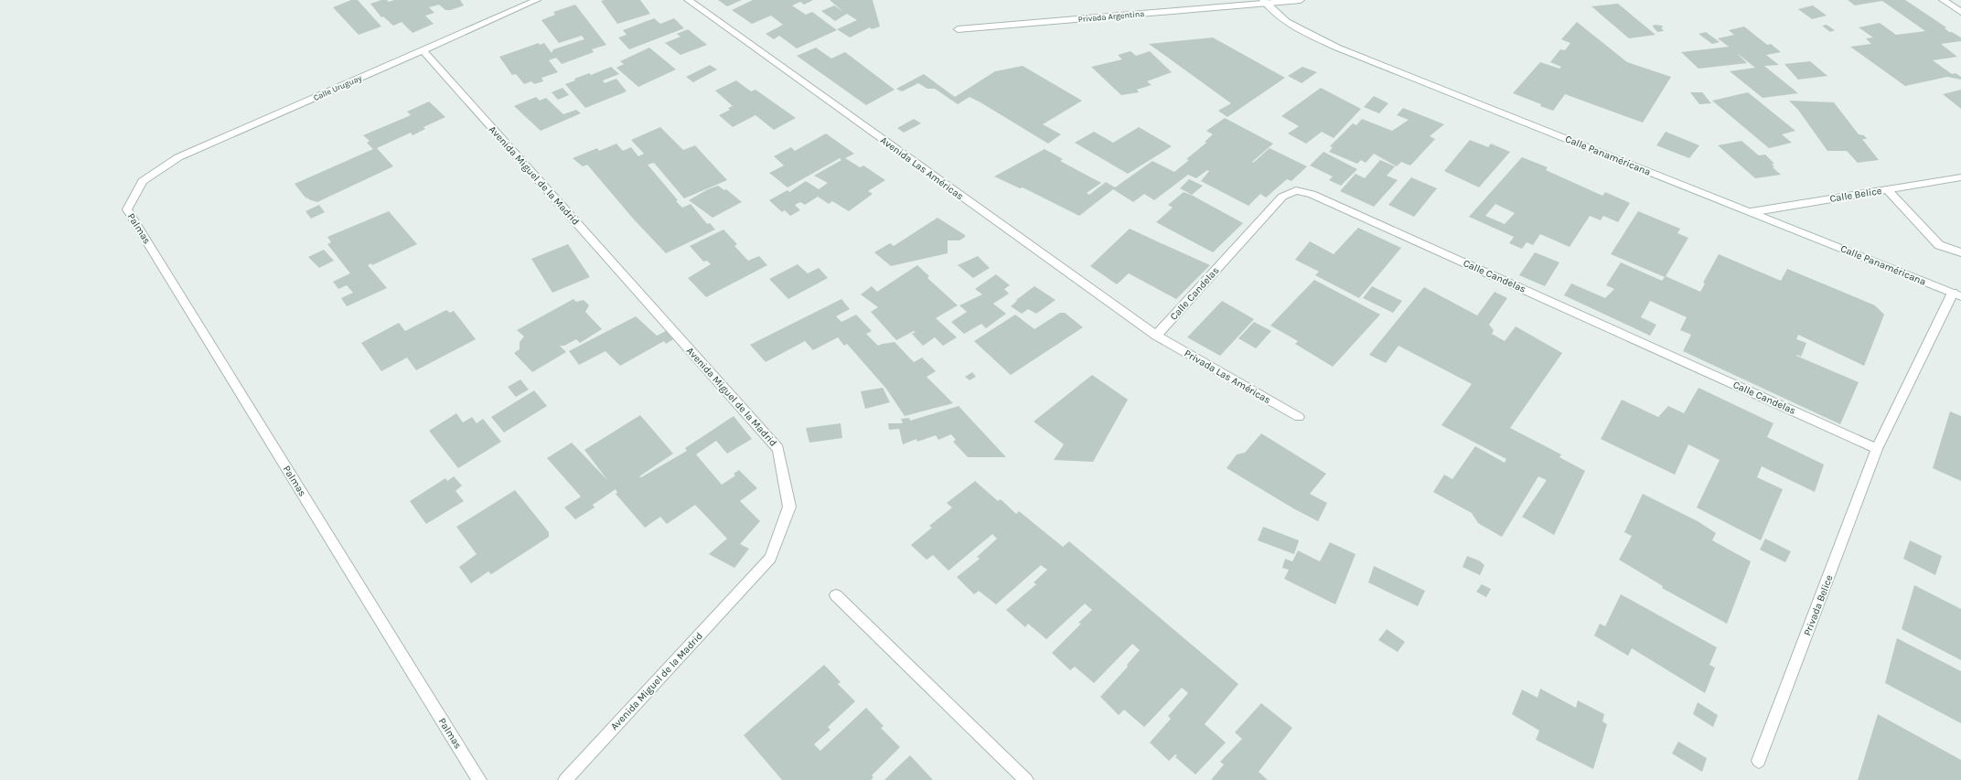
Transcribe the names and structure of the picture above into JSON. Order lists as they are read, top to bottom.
{
  "streets": {
    "street": [
      "Privada Argentina",
      "Calle Uruguay",
      "Calle Panaméricana",
      "Avenida Las Américas",
      "Avenida Miguel de la Madrid",
      "Calle Belice",
      "Palmas",
      "Calle Candelas",
      "Privada Las Américas",
      "Privada Belice"
    ]
  },
  "crossings": [
    ["Privada Argentina", "Calle Panaméricana"],
    ["Calle Uruguay", "Avenida Miguel de la Madrid"],
    ["Calle Uruguay", "Palmas"],
    ["Calle Panaméricana", "Calle Belice"],
    ["Avenida Las Américas", "Calle Candelas"],
    ["Avenida Las Américas", "Privada Las Américas"],
    ["Calle Candelas", "Privada Las Américas"],
    ["Calle Candelas", "Privada Belice"]
  ]
}
